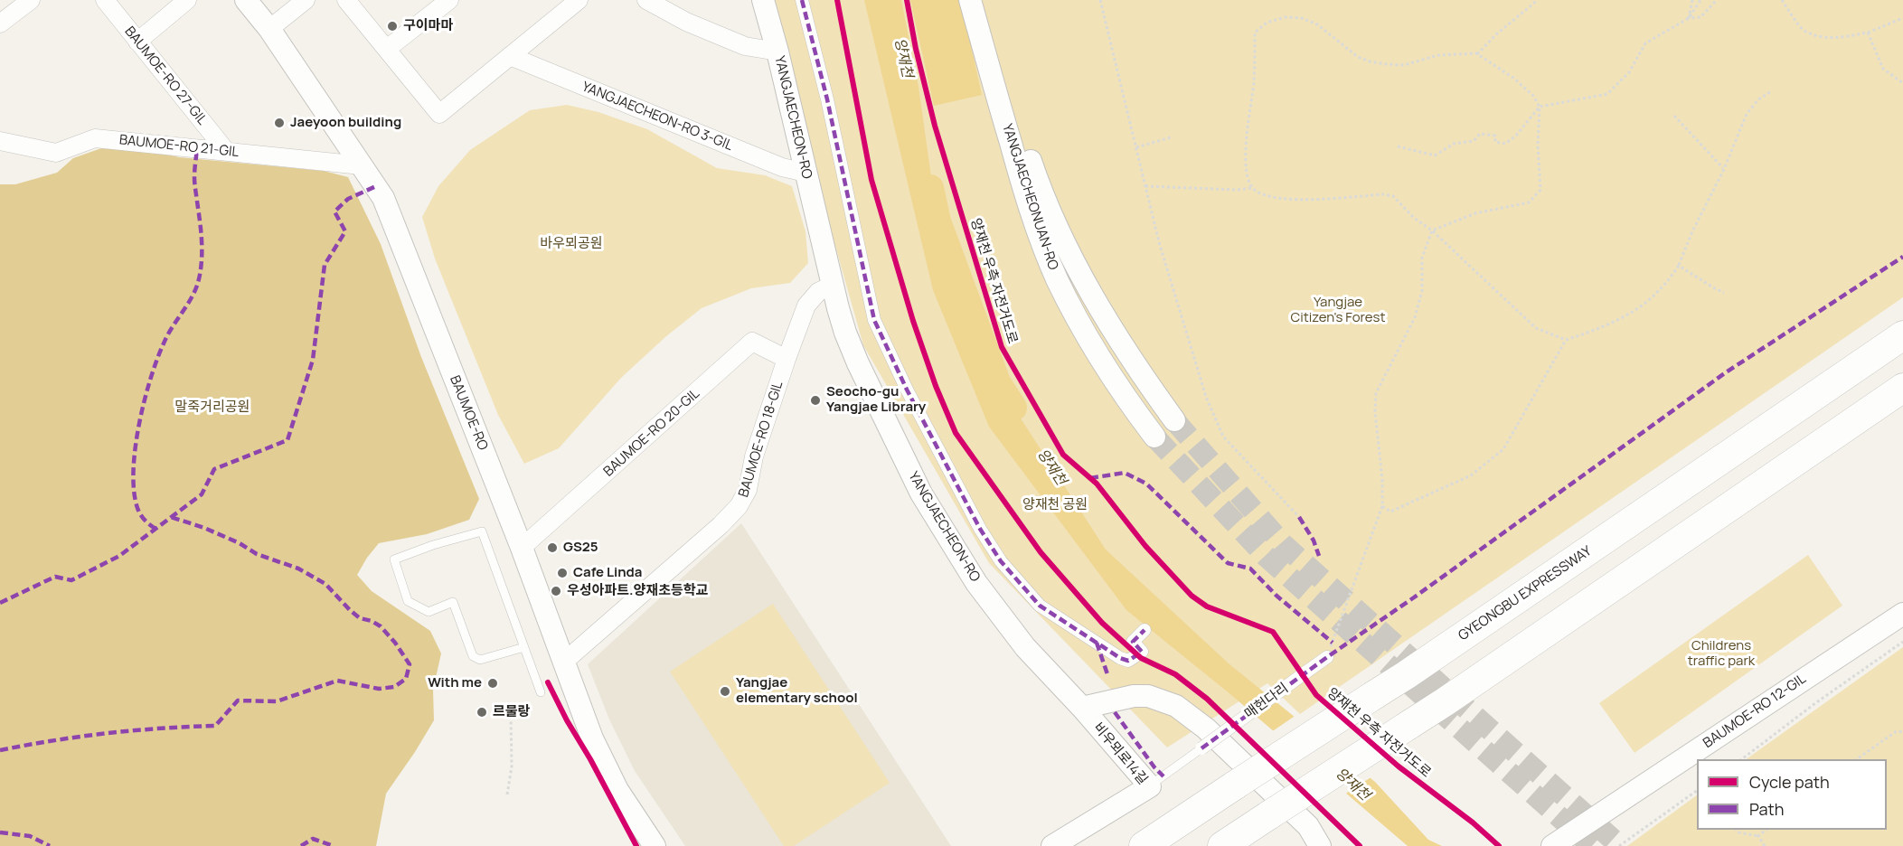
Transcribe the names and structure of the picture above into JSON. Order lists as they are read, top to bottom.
{
  "streets": {
    "highway": ["GYEONGBU EXPRESSWAY"],
    "street": [
      "BAUMOE-RO 27-GIL",
      "YANGJAECHEON-RO 3-GIL",
      "YANGJAECHEON-RO",
      "BAUMOE-RO 21-GIL",
      "YANGJAECHEONUAN-RO",
      "BAUMOE-RO",
      "BAUMOE-RO 20-GIL",
      "BAUMOE-RO 18-GIL",
      "매헌다리",
      "BAUMOE-RO 12-GIL",
      "비우뫼로14길"
    ],
    "cycle path": ["양재천 우측 자전거도로"]
  },
  "crossings": [
    ["BAUMOE-RO 27-GIL", "BAUMOE-RO 21-GIL"],
    ["YANGJAECHEON-RO 3-GIL", "YANGJAECHEON-RO"],
    ["YANGJAECHEON-RO", "BAUMOE-RO 18-GIL"],
    ["YANGJAECHEON-RO", "비우뫼로14길"],
    ["BAUMOE-RO 21-GIL", "BAUMOE-RO"],
    ["BAUMOE-RO", "BAUMOE-RO 20-GIL"],
    ["BAUMOE-RO", "BAUMOE-RO 18-GIL"],
    ["BAUMOE-RO 20-GIL", "BAUMOE-RO 18-GIL"]
  ],
  "water": ["양재천"],
  "parks": [
    "바우뫼공원",
    "Yangjae Citizen's Forest",
    "말죽거리공원",
    "양재천 공원",
    "Childrens traffic park"
  ],
  "places": [
    "구이마마",
    "Jaeyoon building",
    "Seocho-gu Yangjae Library",
    "GS25",
    "Cafe Linda",
    "우성아파트.양재초등학교",
    "With me",
    "Yangjae elementary school",
    "르물랑"
  ],
  "legend": ["Cycle path", "Path"]
}
